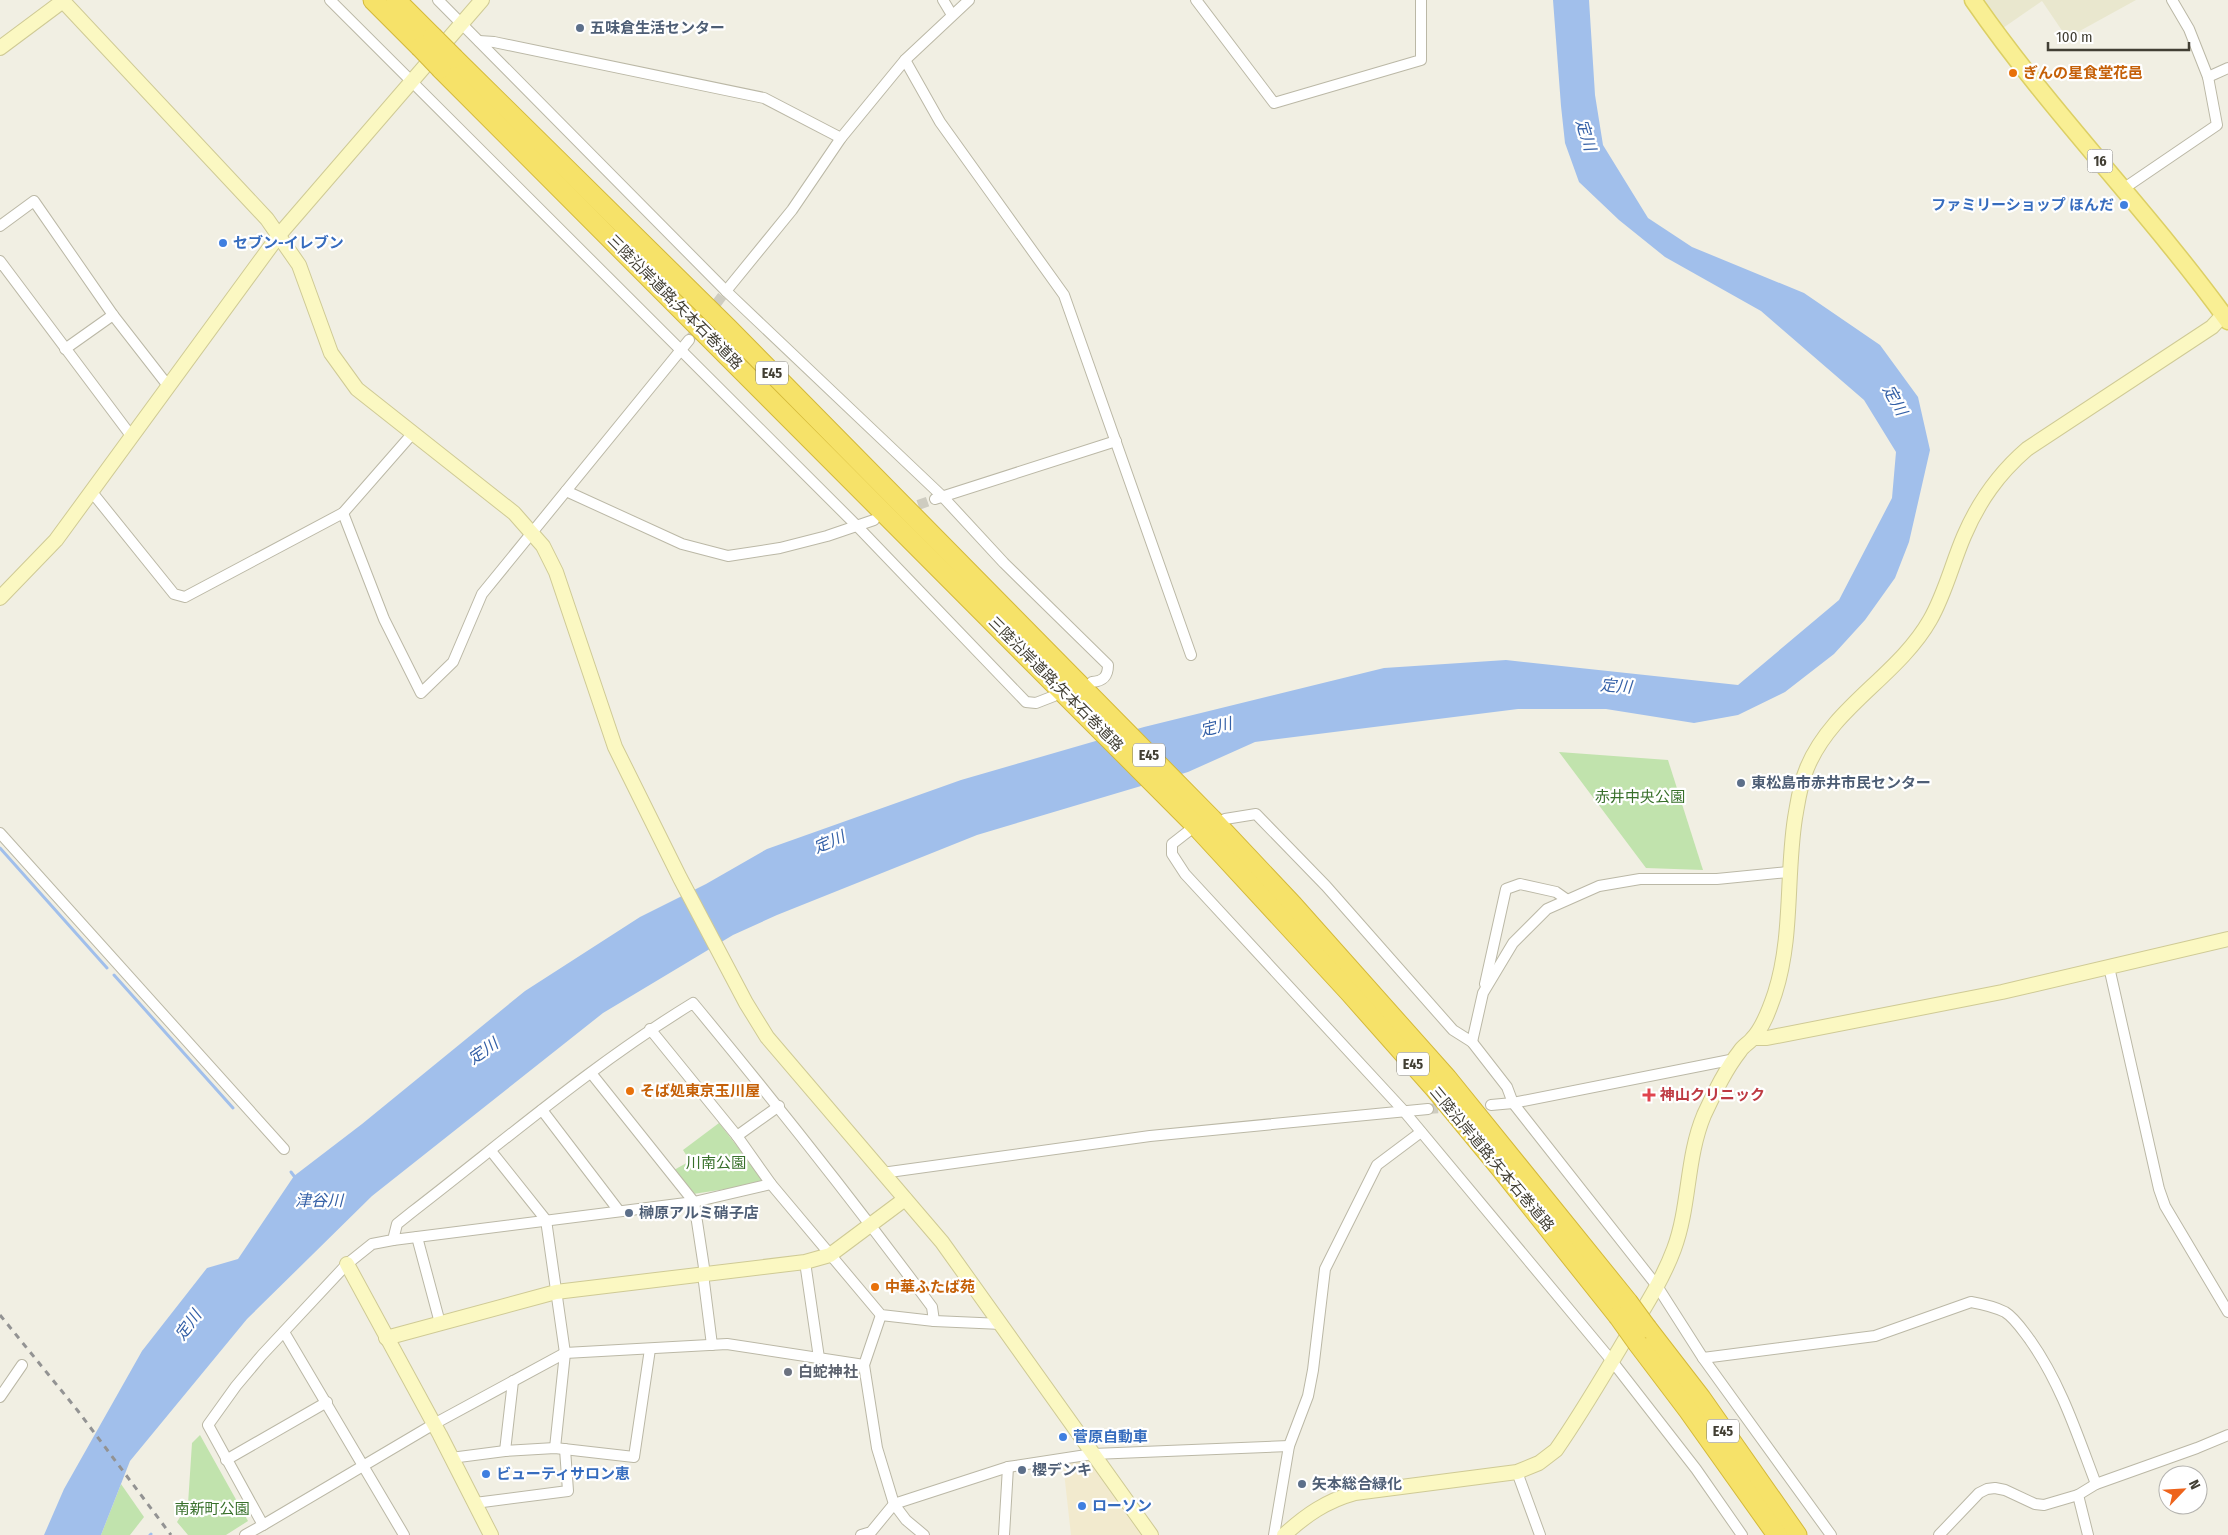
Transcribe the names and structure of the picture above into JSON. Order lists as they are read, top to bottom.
{
  "streets": {
    "highway": ["三陸沿岸道路;矢本石巻道路", "E45"],
    "main road": ["16"]
  },
  "water": ["定川", "津谷川"],
  "parks": ["赤井中央公園", "川南公園", "南新町公園"],
  "places": {
    "other": [
      "五味倉生活センター",
      "ぎんの星食堂花邑",
      "ファミリーショップ ほんだ",
      "セブン-イレブン",
      "東松島市赤井市民センター",
      "そば処東京玉川屋",
      "榊原アルミ硝子店",
      "中華ふたば苑",
      "白蛇神社",
      "菅原自動車",
      "櫻デンキ",
      "ビューティサロン恵",
      "矢本総合緑化",
      "ローソン"
    ],
    "health": ["神山クリニック"]
  },
  "scale_bar": "100 m",
  "north": "top right"
}
